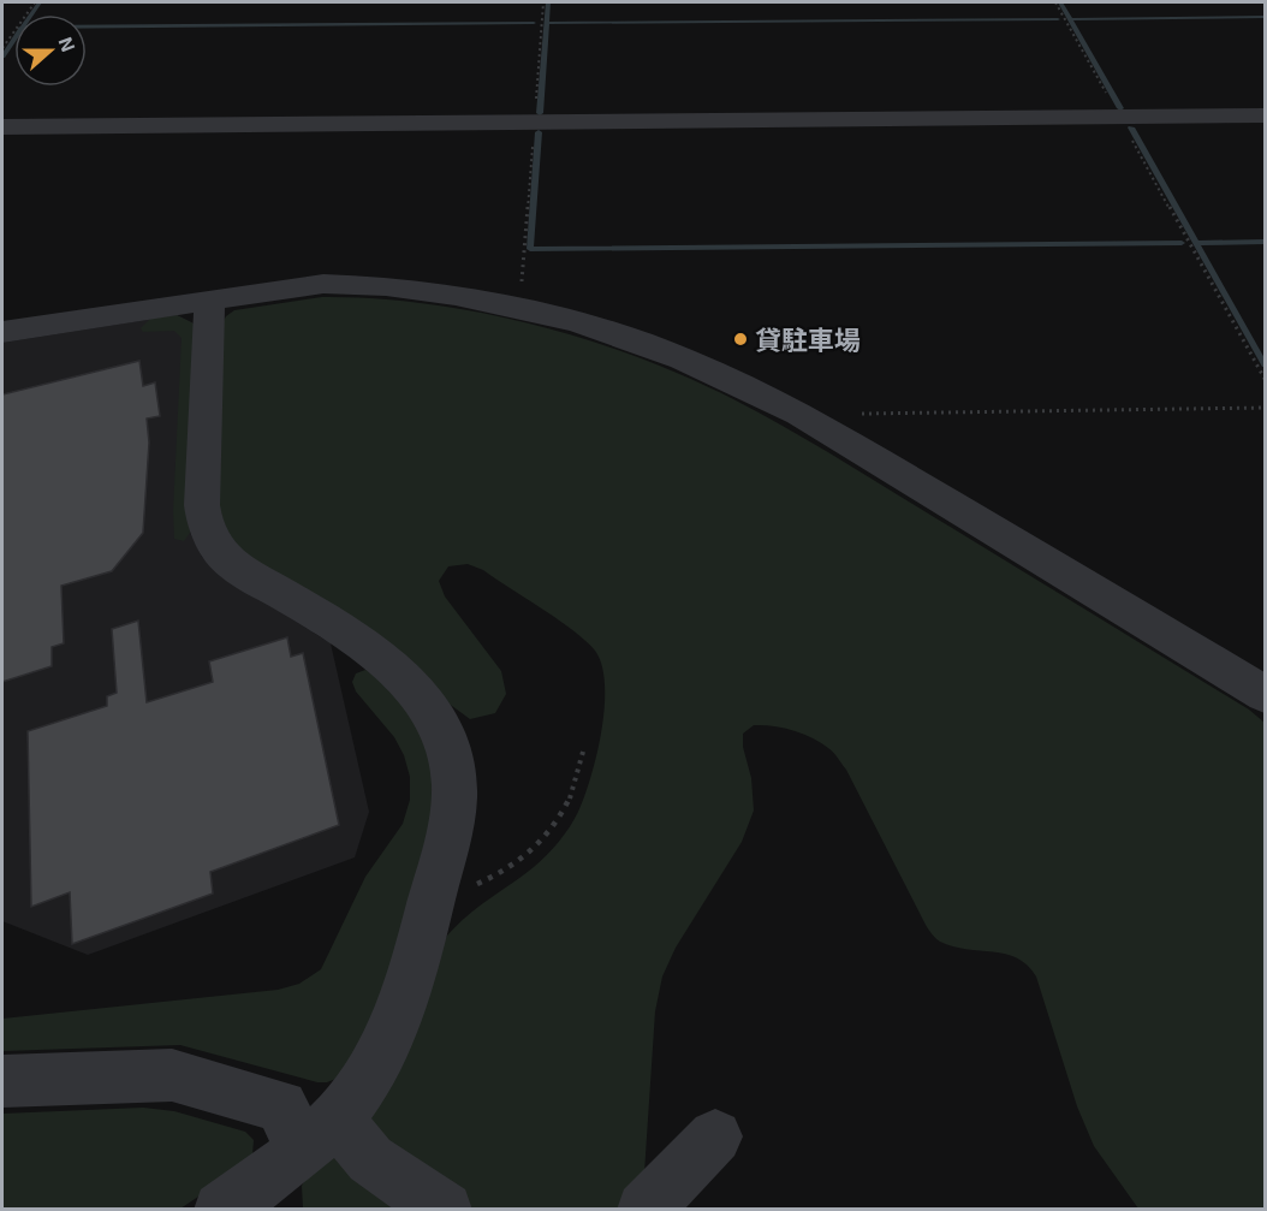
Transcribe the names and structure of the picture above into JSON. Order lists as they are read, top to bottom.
{
  "places": ["貸駐車場"],
  "north": "right"
}
